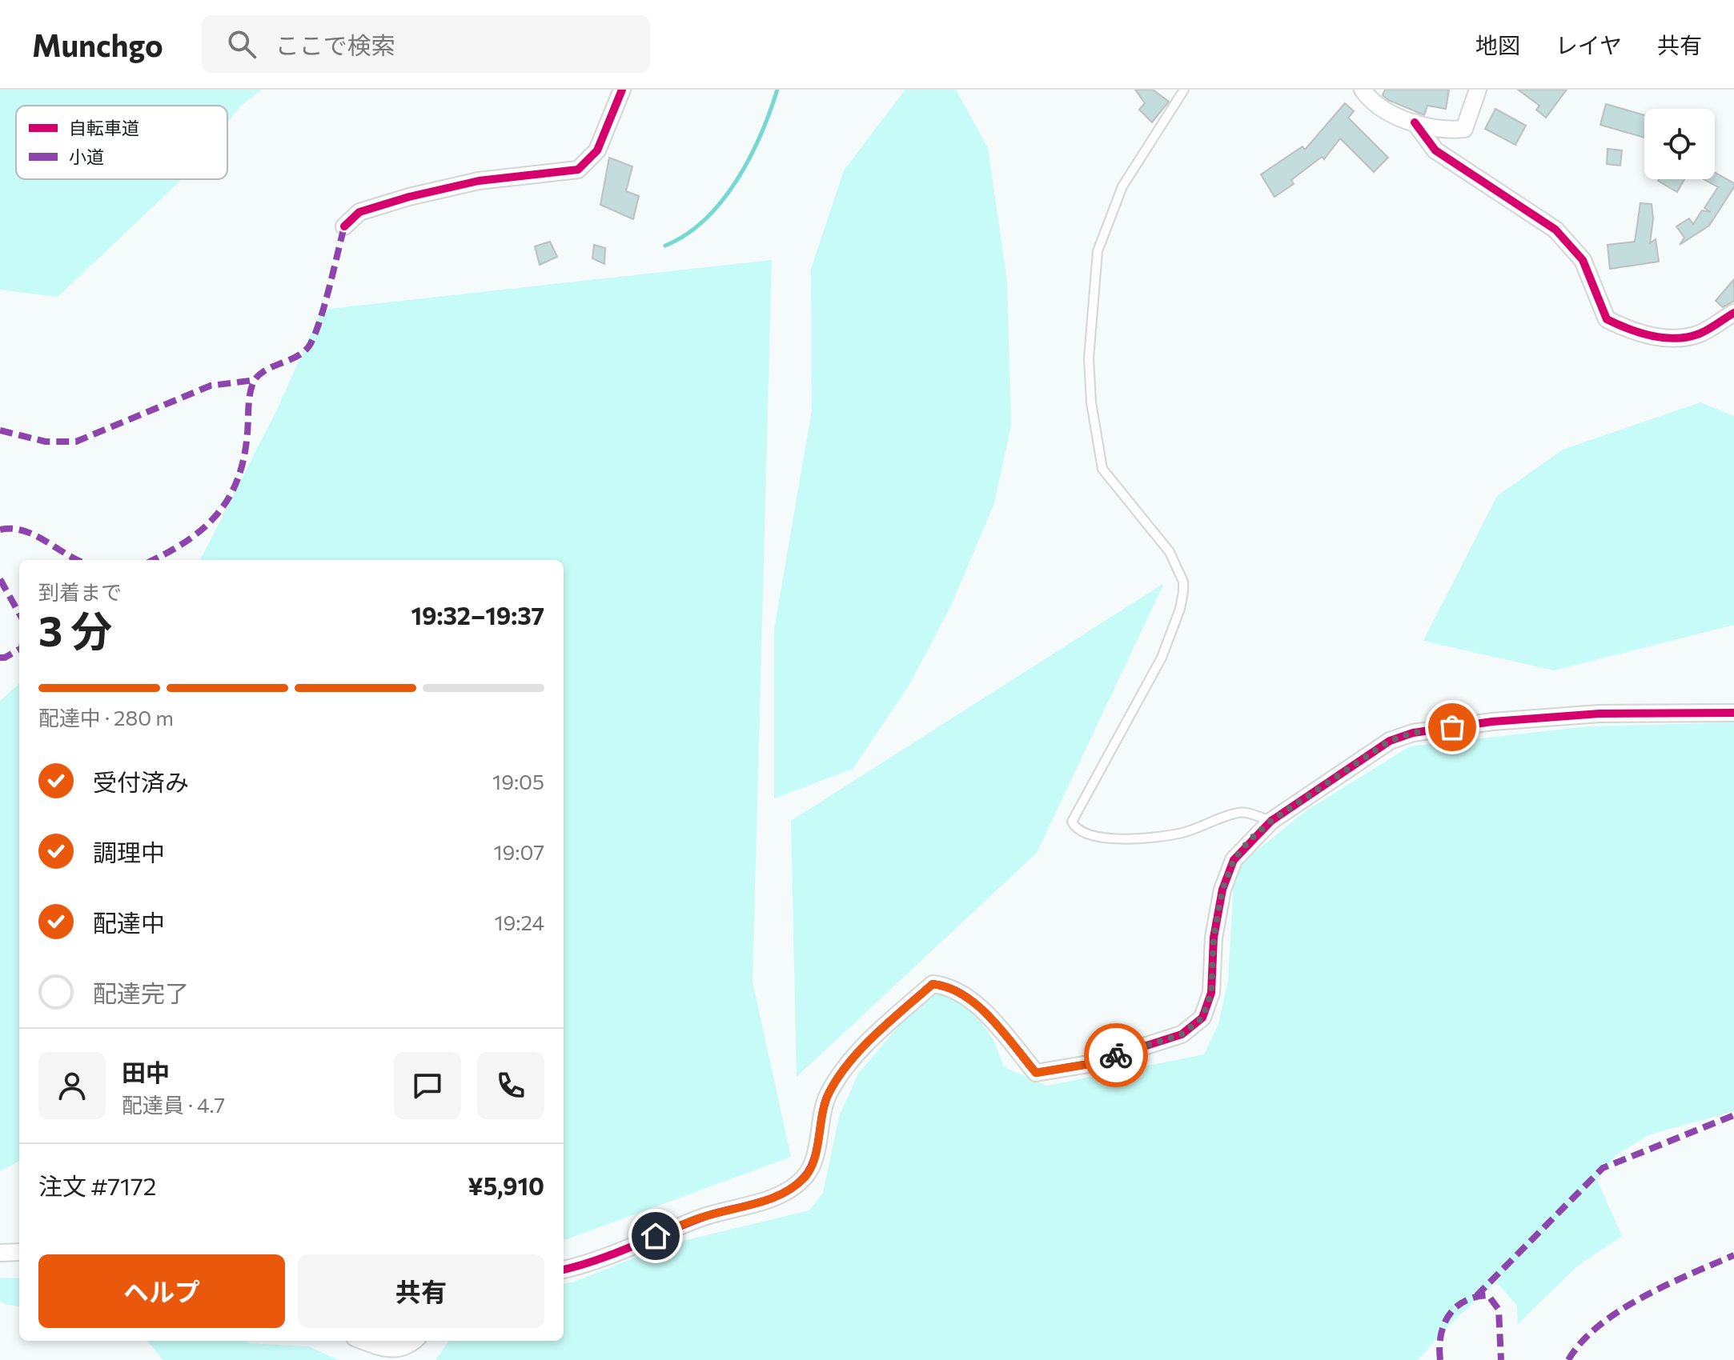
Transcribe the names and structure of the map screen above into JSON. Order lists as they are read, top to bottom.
{
  "legend": ["自転車道", "小道"],
  "page": {
    "header": "Munchgo",
    "search": "ここで検索",
    "nav": ["地図", "レイヤ", "共有"],
    "heading": ["3 分", "到着まで", "19:32–19:37"],
    "panel": [
      "田中",
      "配達員 · 4.7",
      "注文 #7172",
      "¥5,910"
    ],
    "bar": "配達中 · 280 m",
    "list": [
      ["受付済み", "19:05"],
      ["調理中", "19:07"],
      ["配達中", "19:24"],
      "配達完了"
    ],
    "buttons": ["ヘルプ", "共有"]
  }
}
